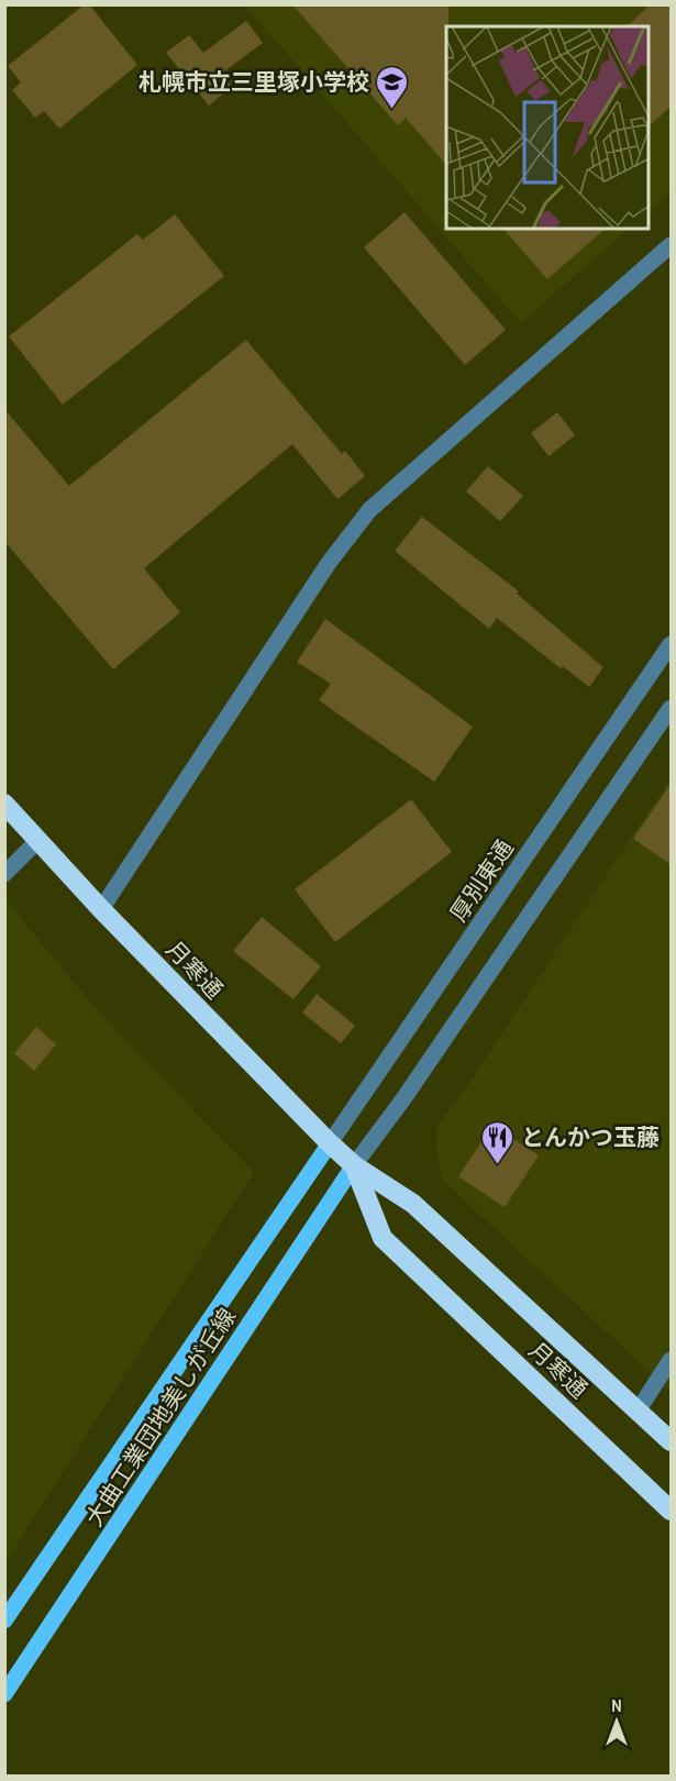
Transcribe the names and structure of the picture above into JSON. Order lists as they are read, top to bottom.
{
  "streets": {
    "highway": ["月寒通"],
    "main road": ["大曲工業団地美しが丘線"],
    "street": ["厚別東通"]
  },
  "crossings": [
    ["厚別東通", "月寒通"],
    ["厚別東通", "大曲工業団地美しが丘線"],
    ["月寒通", "大曲工業団地美しが丘線"]
  ],
  "places": {
    "school or university": ["札幌市立三里塚小学校"],
    "restaurant": ["とんかつ玉藤"]
  },
  "north": "top"
}
